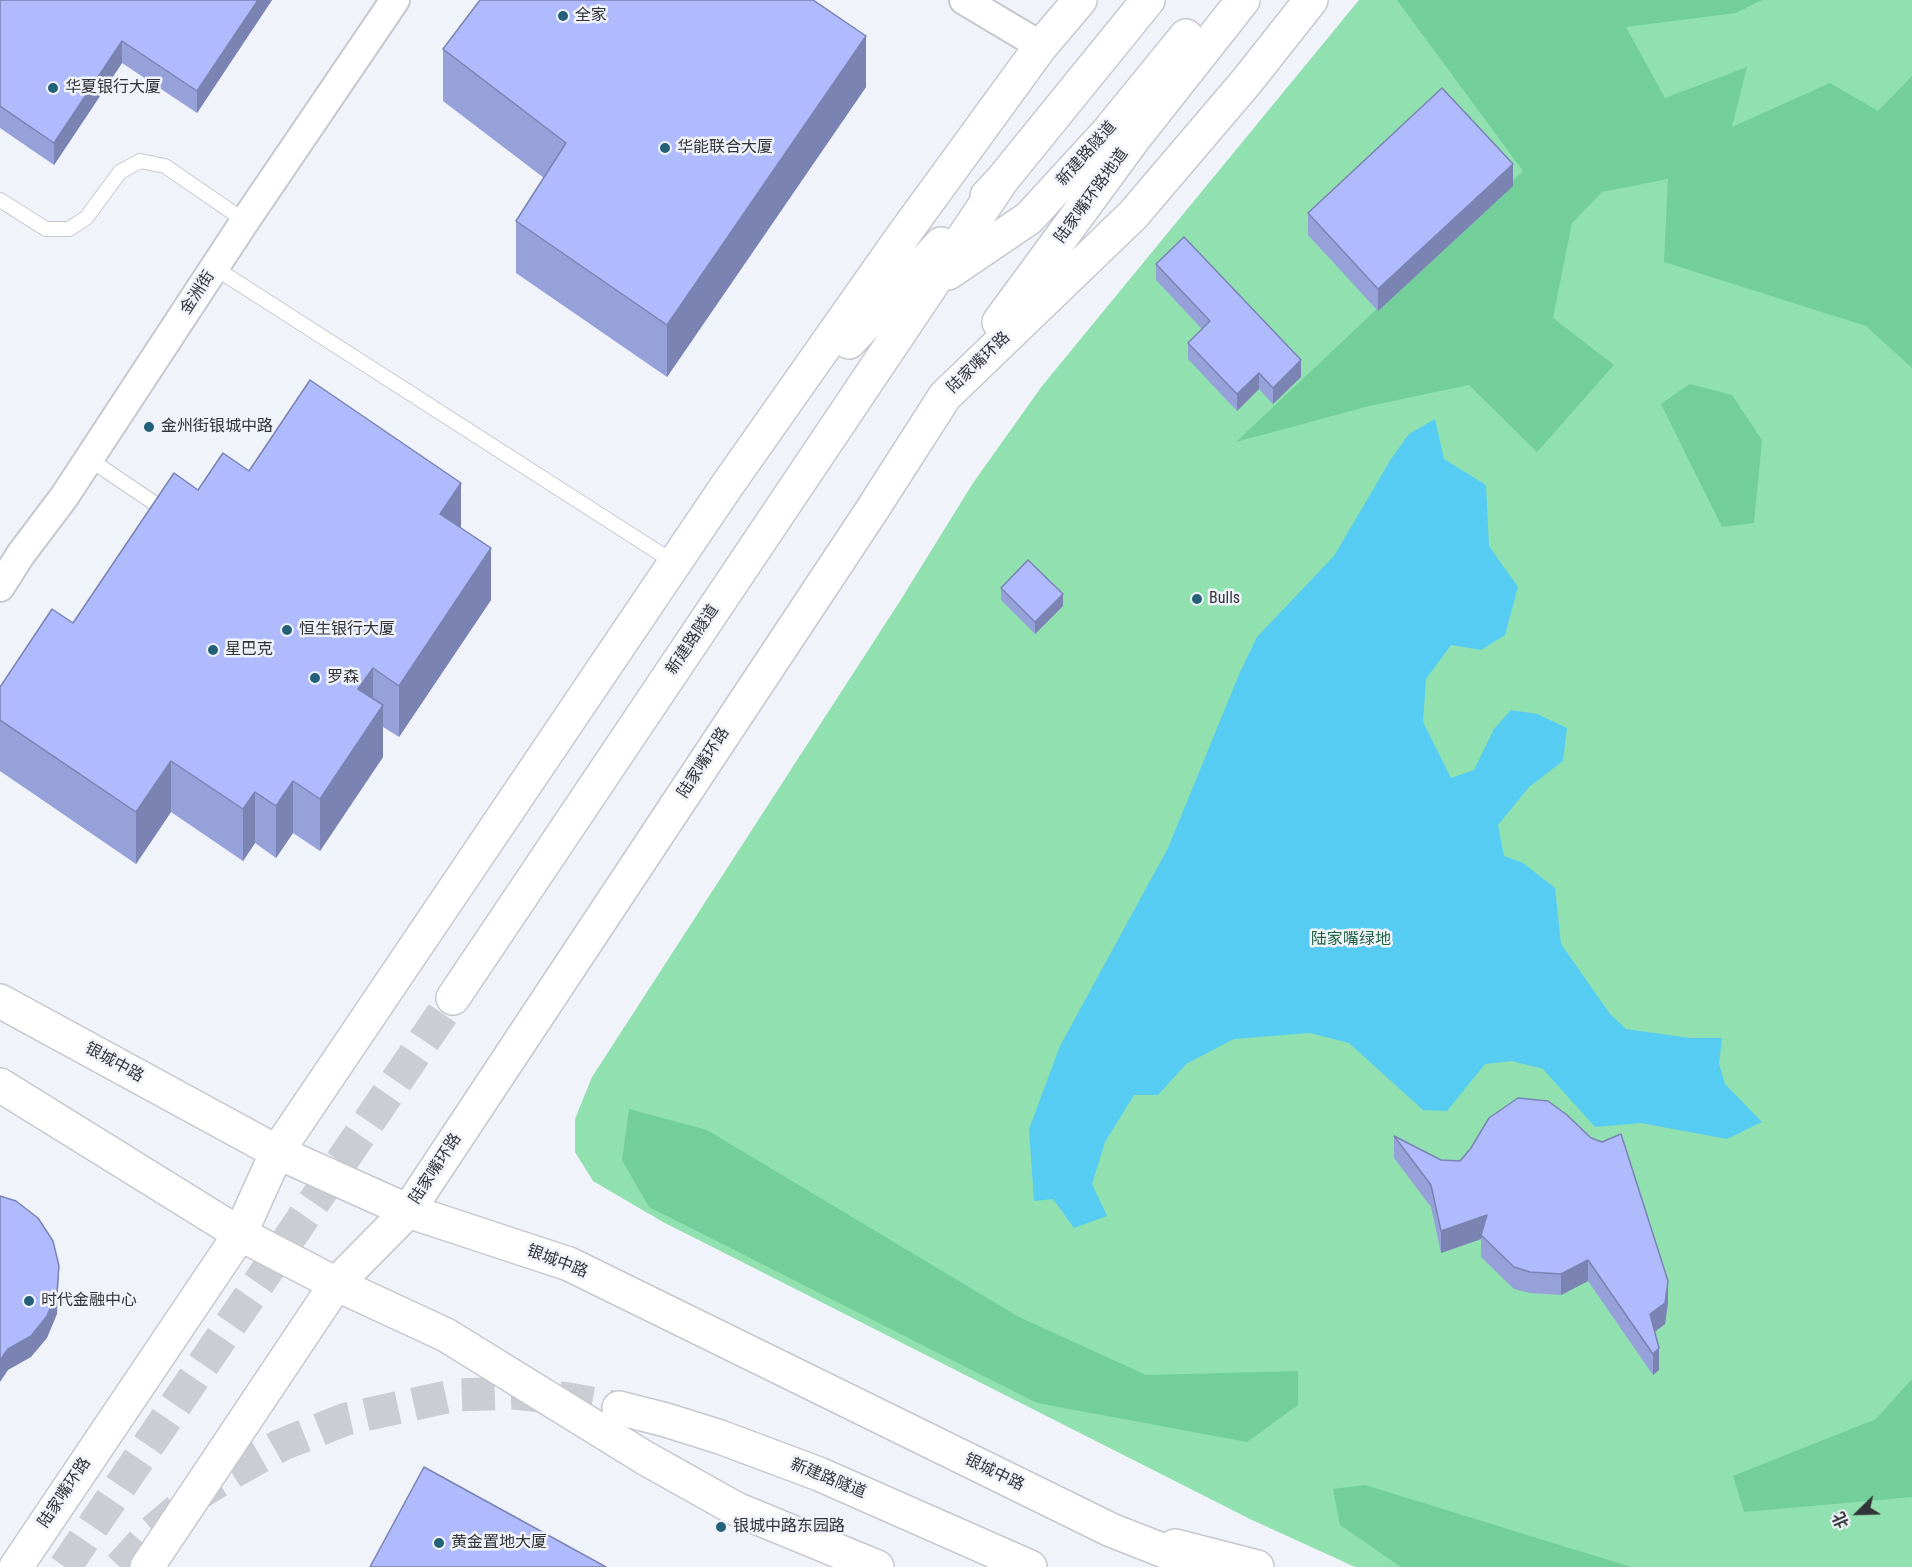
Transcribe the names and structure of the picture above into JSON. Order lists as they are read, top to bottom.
{
  "streets": {
    "main road": [
      "新建路隧道",
      "陆家嘴环路地道",
      "陆家嘴环路",
      "银城中路"
    ],
    "street": ["金洲街"]
  },
  "crossings": [
    ["新建路隧道", "陆家嘴环路"],
    ["陆家嘴环路地道", "陆家嘴环路"],
    ["陆家嘴环路", "银城中路"]
  ],
  "parks": ["陆家嘴绿地"],
  "places": [
    "全家",
    "华夏银行大厦",
    "华能联合大厦",
    "金州街银城中路",
    "Bulls",
    "恒生银行大厦",
    "星巴克",
    "罗森",
    "时代金融中心",
    "银城中路东园路",
    "黄金置地大厦"
  ],
  "north": "bottom left"
}
